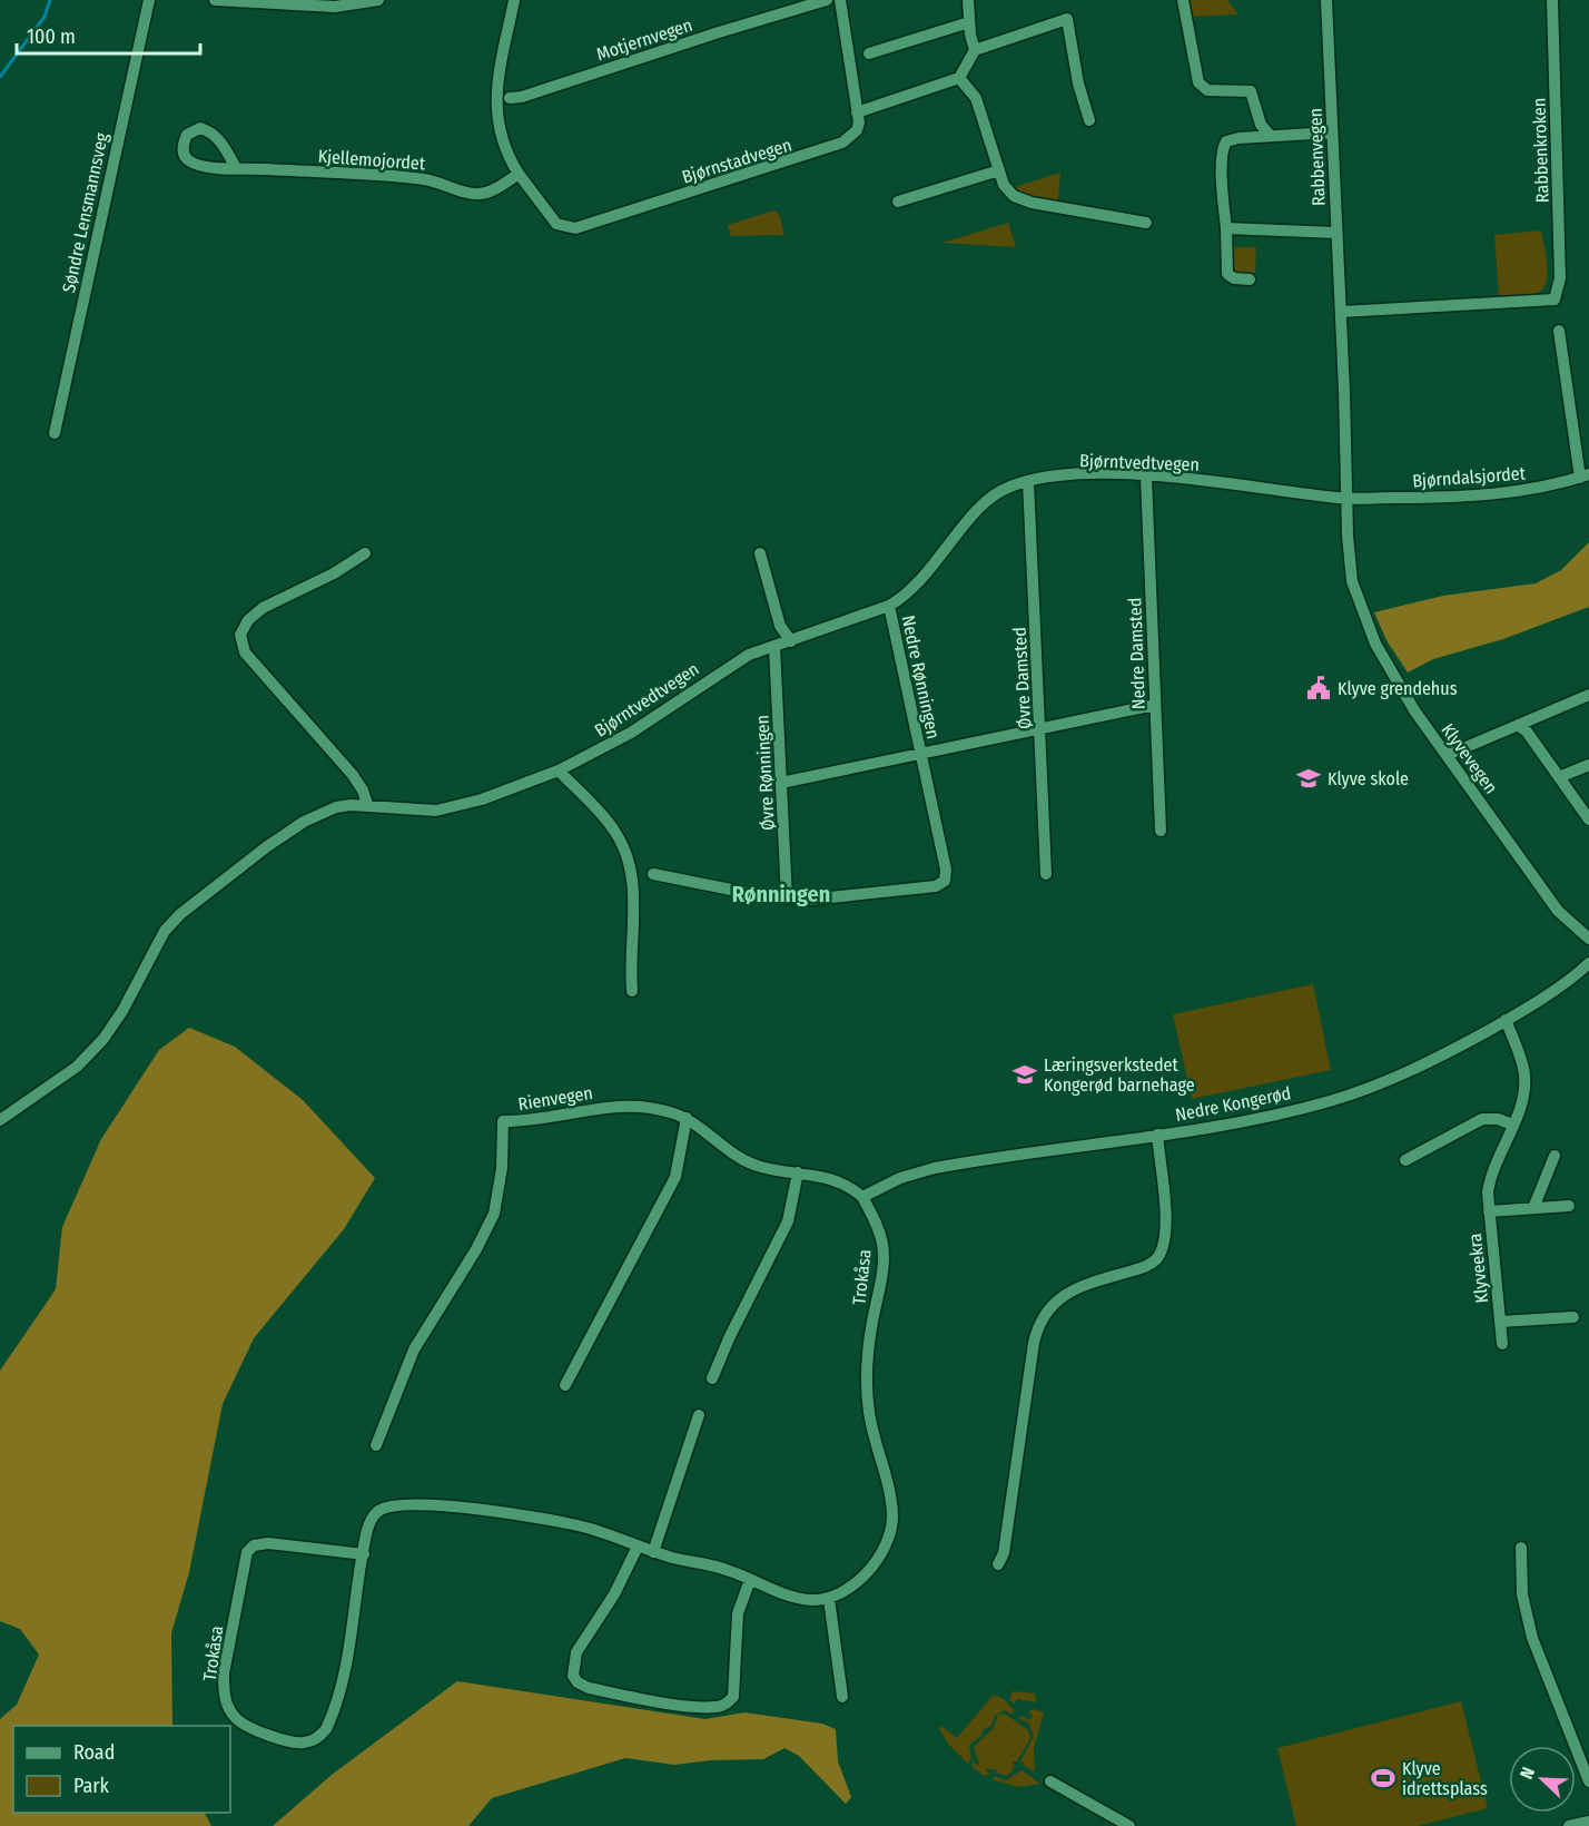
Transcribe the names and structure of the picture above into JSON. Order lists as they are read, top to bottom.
{
  "streets": {
    "street": [
      "Motjernvegen",
      "Rabbenkroken",
      "Rabbenvegen",
      "Kjellemojordet",
      "Bjørnstadvegen",
      "Søndre Lensmannsveg",
      "Bjørntvedtvegen",
      "Bjørndalsjordet",
      "Nedre Damsted",
      "Nedre Rønningen",
      "Øvre Damsted",
      "Klyvevegen",
      "Øvre Rønningen",
      "Rienvegen",
      "Nedre Kongerød",
      "Klyveekra",
      "Trokåsa"
    ]
  },
  "crossings": [
    ["Rabbenkroken", "Rabbenvegen"],
    ["Rabbenvegen", "Bjørntvedtvegen"],
    ["Rabbenvegen", "Bjørndalsjordet"],
    ["Rabbenvegen", "Klyvevegen"],
    ["Kjellemojordet", "Bjørnstadvegen"],
    ["Bjørntvedtvegen", "Bjørndalsjordet"],
    ["Bjørntvedtvegen", "Nedre Damsted"],
    ["Bjørntvedtvegen", "Nedre Rønningen"],
    ["Bjørntvedtvegen", "Øvre Damsted"],
    ["Bjørntvedtvegen", "Klyvevegen"],
    ["Bjørntvedtvegen", "Øvre Rønningen"],
    ["Bjørndalsjordet", "Klyvevegen"],
    ["Nedre Rønningen", "Øvre Rønningen"],
    ["Rienvegen", "Trokåsa"],
    ["Nedre Kongerød", "Klyveekra"]
  ],
  "districts": ["Rønningen"],
  "places": {
    "public building": ["Klyve grendehus"],
    "school or university": ["Klyve skole", "Læringsverkstedet Kongerød barnehage"],
    "sports": ["Klyve idrettsplass"]
  },
  "legend": ["Road", "Park"],
  "scale_bar": "100 m",
  "north": "top left"
}
